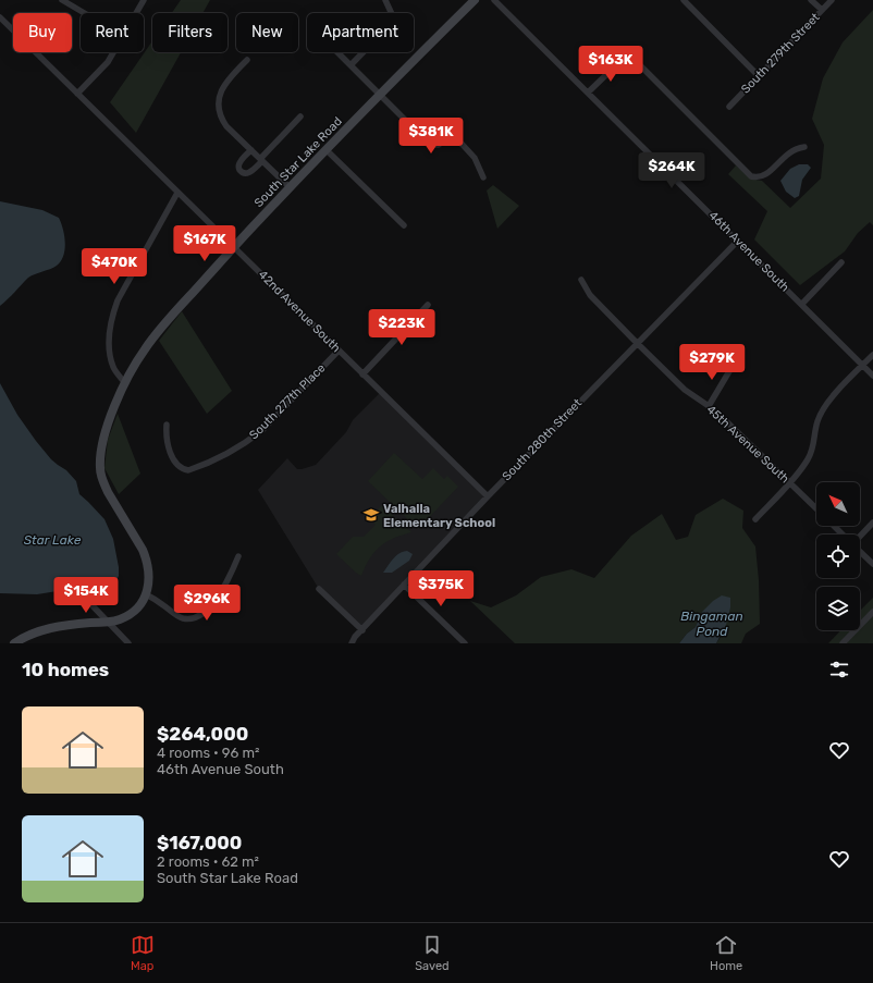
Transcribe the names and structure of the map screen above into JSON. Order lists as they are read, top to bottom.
{
  "streets": {
    "street": [
      "South 279th Street",
      "South Star Lake Road",
      "46th Avenue South",
      "42nd Avenue South",
      "South 277th Place",
      "South 280th Street",
      "45th Avenue South"
    ]
  },
  "crossings": [
    ["South Star Lake Road", "42nd Avenue South"],
    ["46th Avenue South", "South 280th Street"],
    ["42nd Avenue South", "South 277th Place"],
    ["42nd Avenue South", "South 280th Street"],
    ["South 280th Street", "45th Avenue South"]
  ],
  "water": ["Star Lake", "Bingaman Pond"],
  "places": {
    "school or university": ["Valhalla Elementary School"]
  },
  "north": "top left",
  "page": {
    "chip": [
      "Buy",
      "Rent",
      "Filters",
      "New",
      "Apartment"
    ],
    "price": [
      "$163K",
      "$381K",
      "$264K",
      "$167K",
      "$470K",
      "$223K",
      "$279K",
      "$375K",
      "$154K",
      "$296K"
    ],
    "heading": "10 homes",
    "list": [
      {
        "name": "$264,000",
        "note": "4 rooms · 96 m² · 46th Avenue South"
      },
      {
        "name": "$167,000",
        "note": "2 rooms · 62 m² · South Star Lake Road"
      }
    ],
    "tabs": ["Map", "Saved", "Home"]
  }
}
